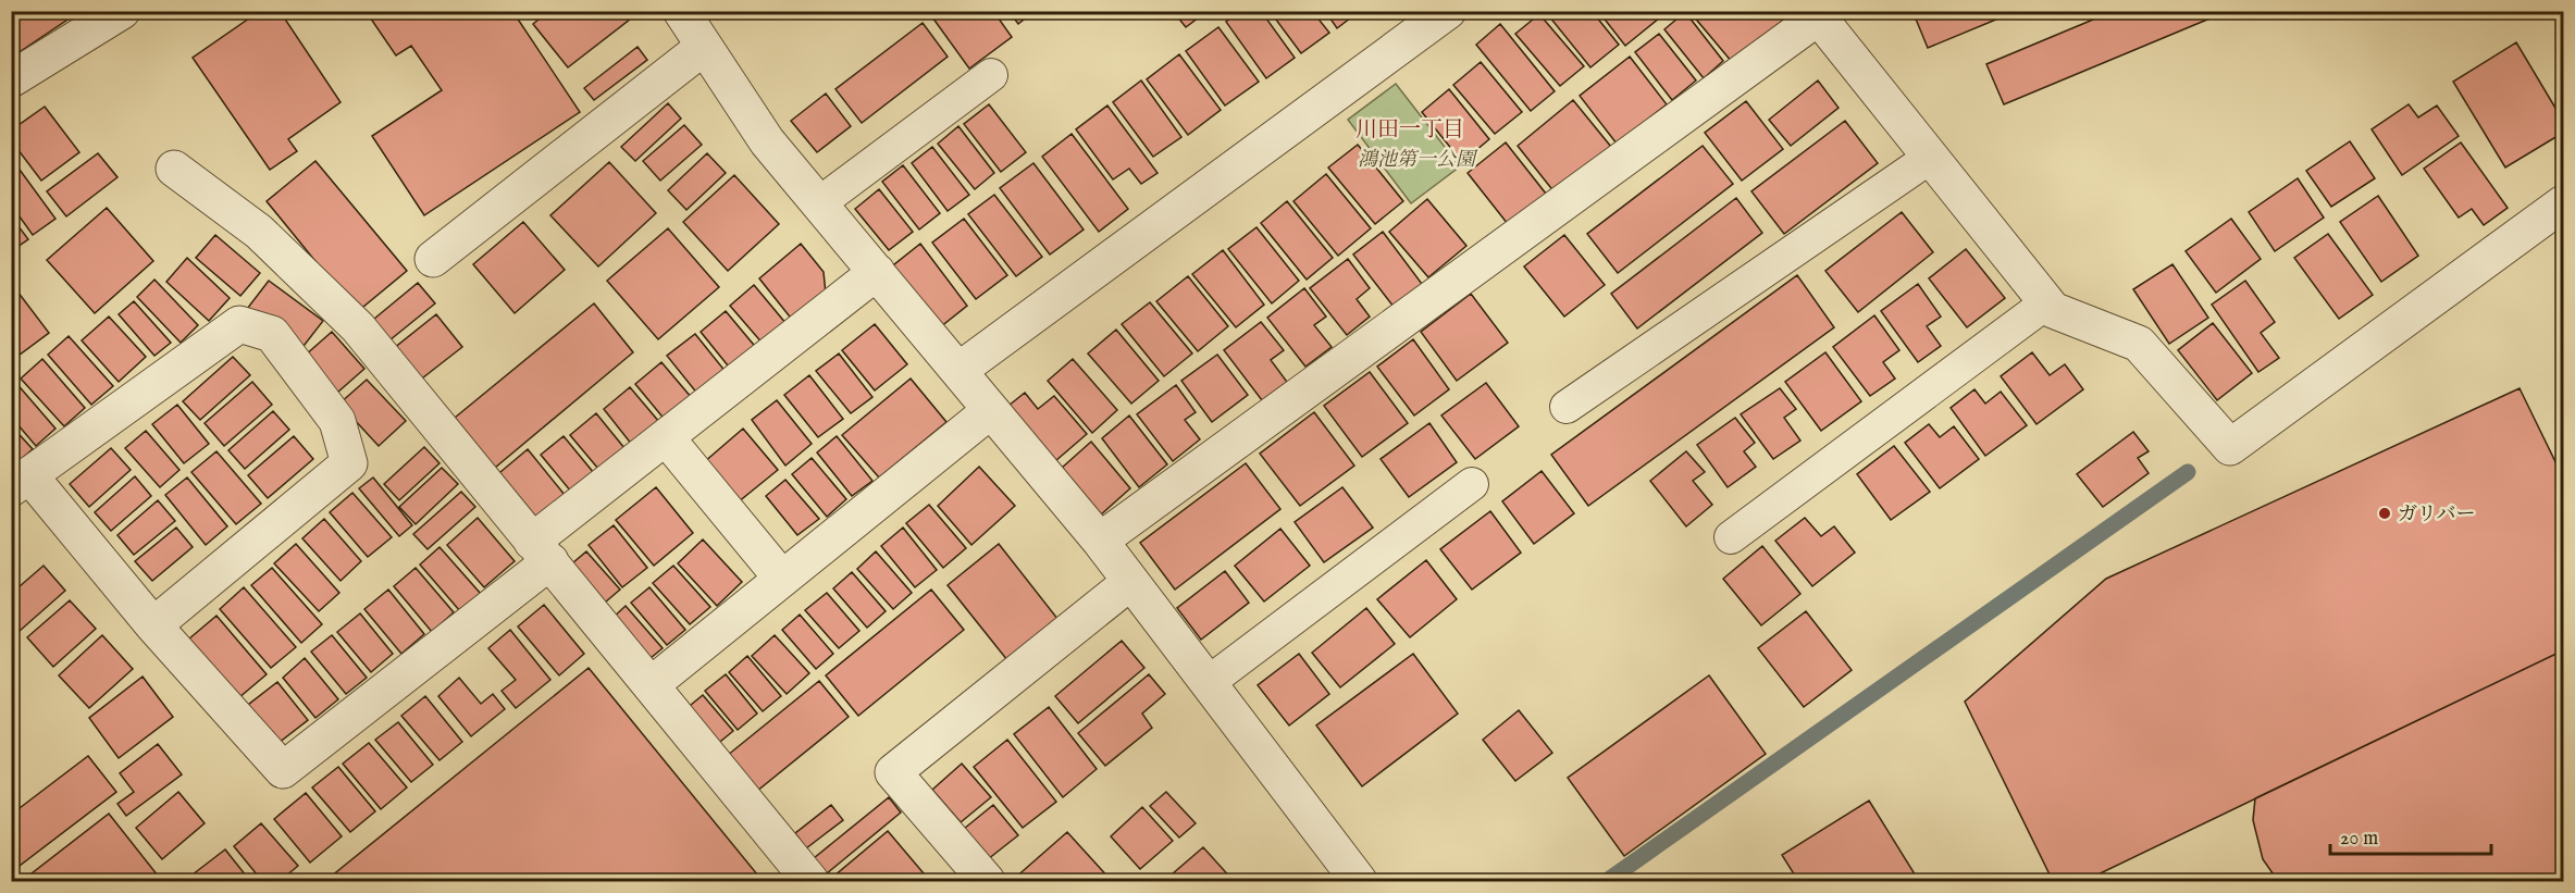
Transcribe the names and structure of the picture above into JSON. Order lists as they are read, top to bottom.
{
  "districts": ["川田一丁目"],
  "parks": ["鴻池第一公園"],
  "places": ["ガリバー"],
  "scale_bar": "20 m"
}
